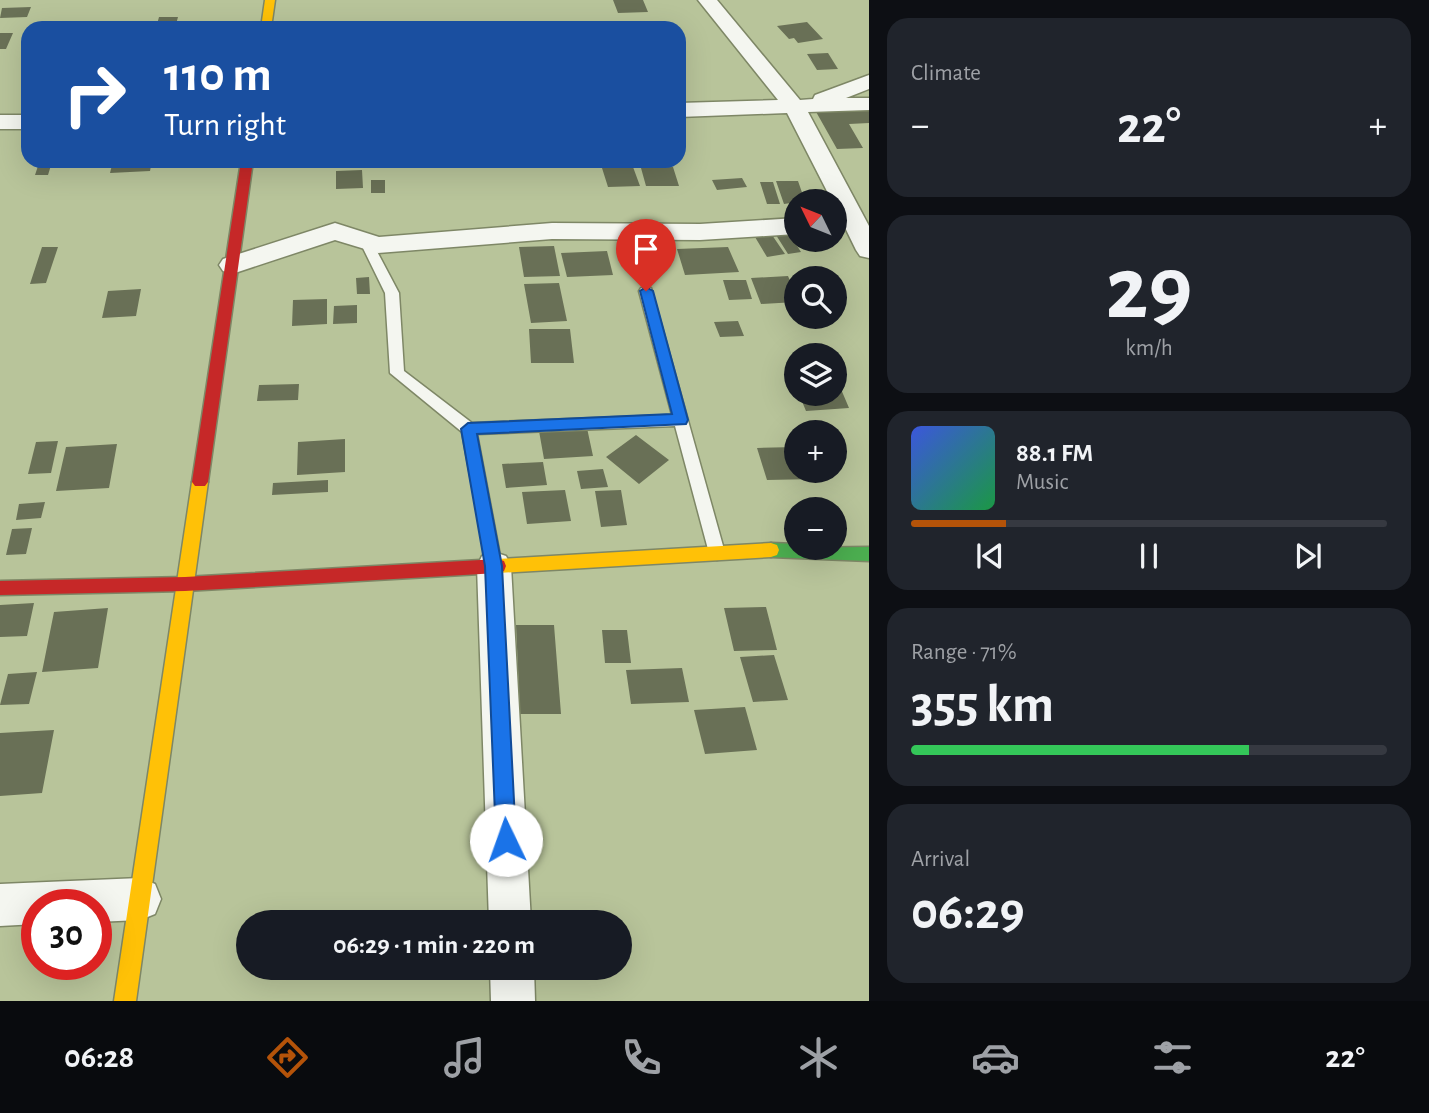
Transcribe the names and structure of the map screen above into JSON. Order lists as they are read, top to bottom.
{
  "north": "top left",
  "page": {
    "tile": [
      "Climate",
      ["29", "km/h"],
      ["Range · 71%", "355 km"],
      ["Arrival", "06:29"]
    ],
    "turn": ["110 m", "Turn right"],
    "heat": ["−", "22°", "+"],
    "map_buttons": ["+", "−"],
    "song": ["88.1 FM", "Music"],
    "limit": "30",
    "trip": "06:29 · 1 min · 220 m",
    "tabs": ["06:28", "22°"]
  }
}
